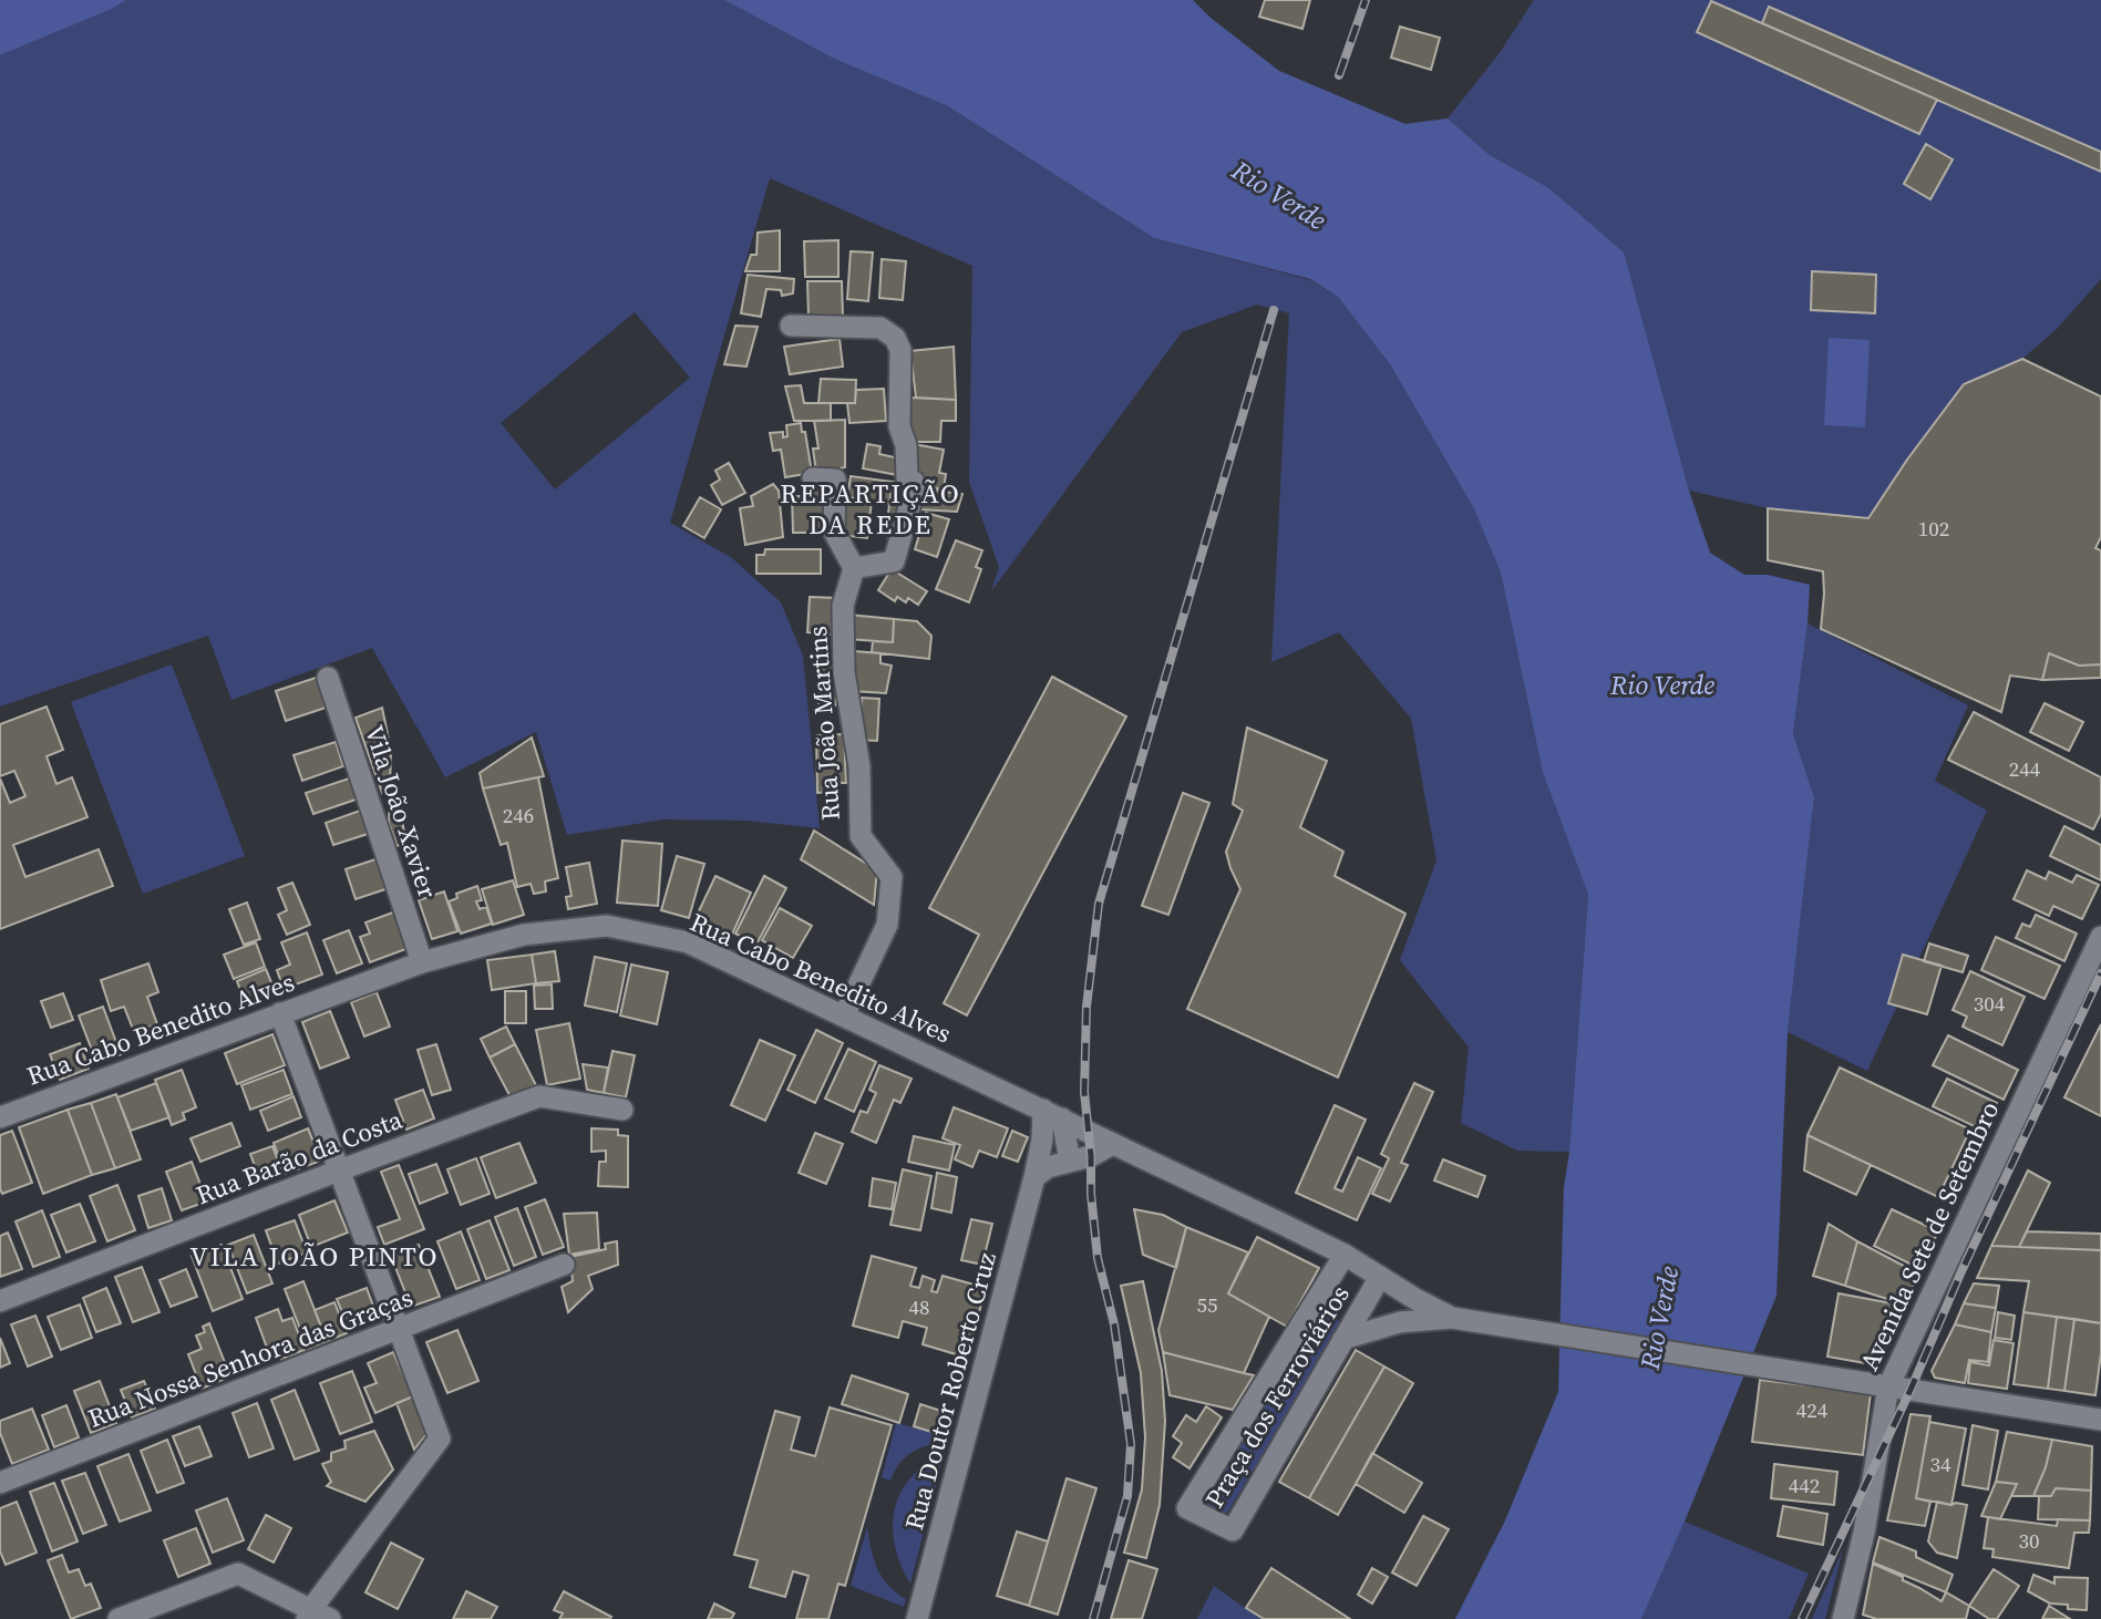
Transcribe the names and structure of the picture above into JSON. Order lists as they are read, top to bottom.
{
  "streets": {
    "street": [
      "Rua João Martins",
      "Vila João Xavier",
      "Rua Cabo Benedito Alves",
      "Rua Barão da Costa",
      "Avenida Sete de Setembro",
      "Rua Nossa Senhora das Graças",
      "Rua Doutor Roberto Cruz",
      "Praça dos Ferroviários"
    ]
  },
  "crossings": [
    ["Rua João Martins", "Rua Cabo Benedito Alves"],
    ["Vila João Xavier", "Rua Cabo Benedito Alves"],
    ["Rua Cabo Benedito Alves", "Rua Doutor Roberto Cruz"],
    ["Rua Cabo Benedito Alves", "Praça dos Ferroviários"]
  ],
  "districts": ["REPARTIÇÃO DA REDE", "VILA JOÃO PINTO"],
  "water": ["Rio Verde"],
  "house_numbers": [
    "102",
    "244",
    "246",
    "304",
    "55",
    "48",
    "424",
    "34",
    "442",
    "30"
  ]
}
